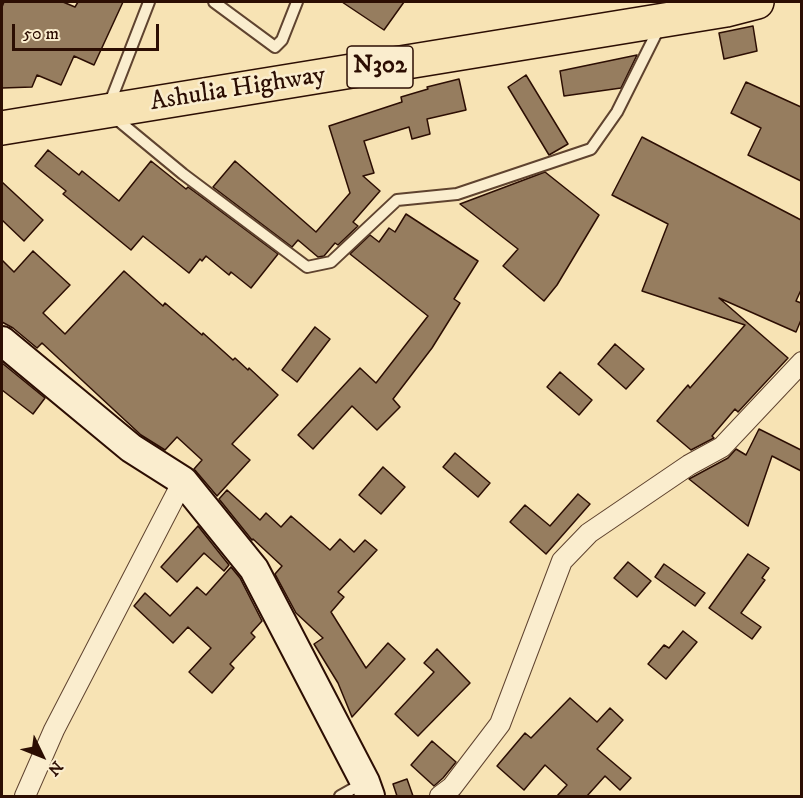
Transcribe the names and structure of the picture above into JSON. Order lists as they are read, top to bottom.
{
  "streets": {
    "highway": ["N302", "Ashulia Highway"]
  },
  "scale_bar": "50 m",
  "north": "bottom right"
}
